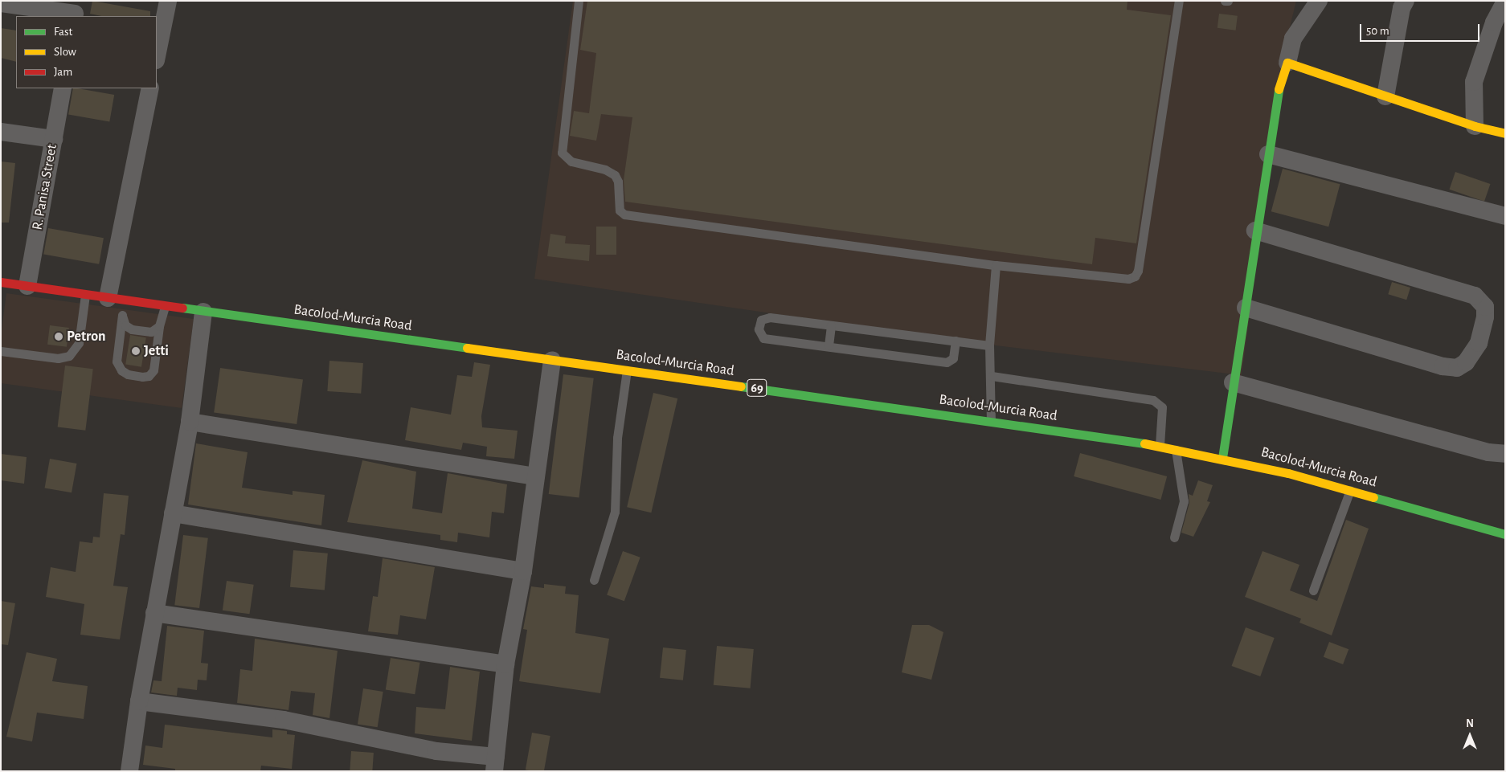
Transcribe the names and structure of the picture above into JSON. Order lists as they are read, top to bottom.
{
  "streets": {
    "main road": ["Bacolod-Murcia Road", "69"],
    "street": ["R. Panisa Street"]
  },
  "crossings": [
    ["R. Panisa Street", "Bacolod-Murcia Road"]
  ],
  "places": ["Petron", "Jetti"],
  "legend": ["Fast", "Slow", "Jam"],
  "scale_bar": "50 m",
  "north": "top"
}
